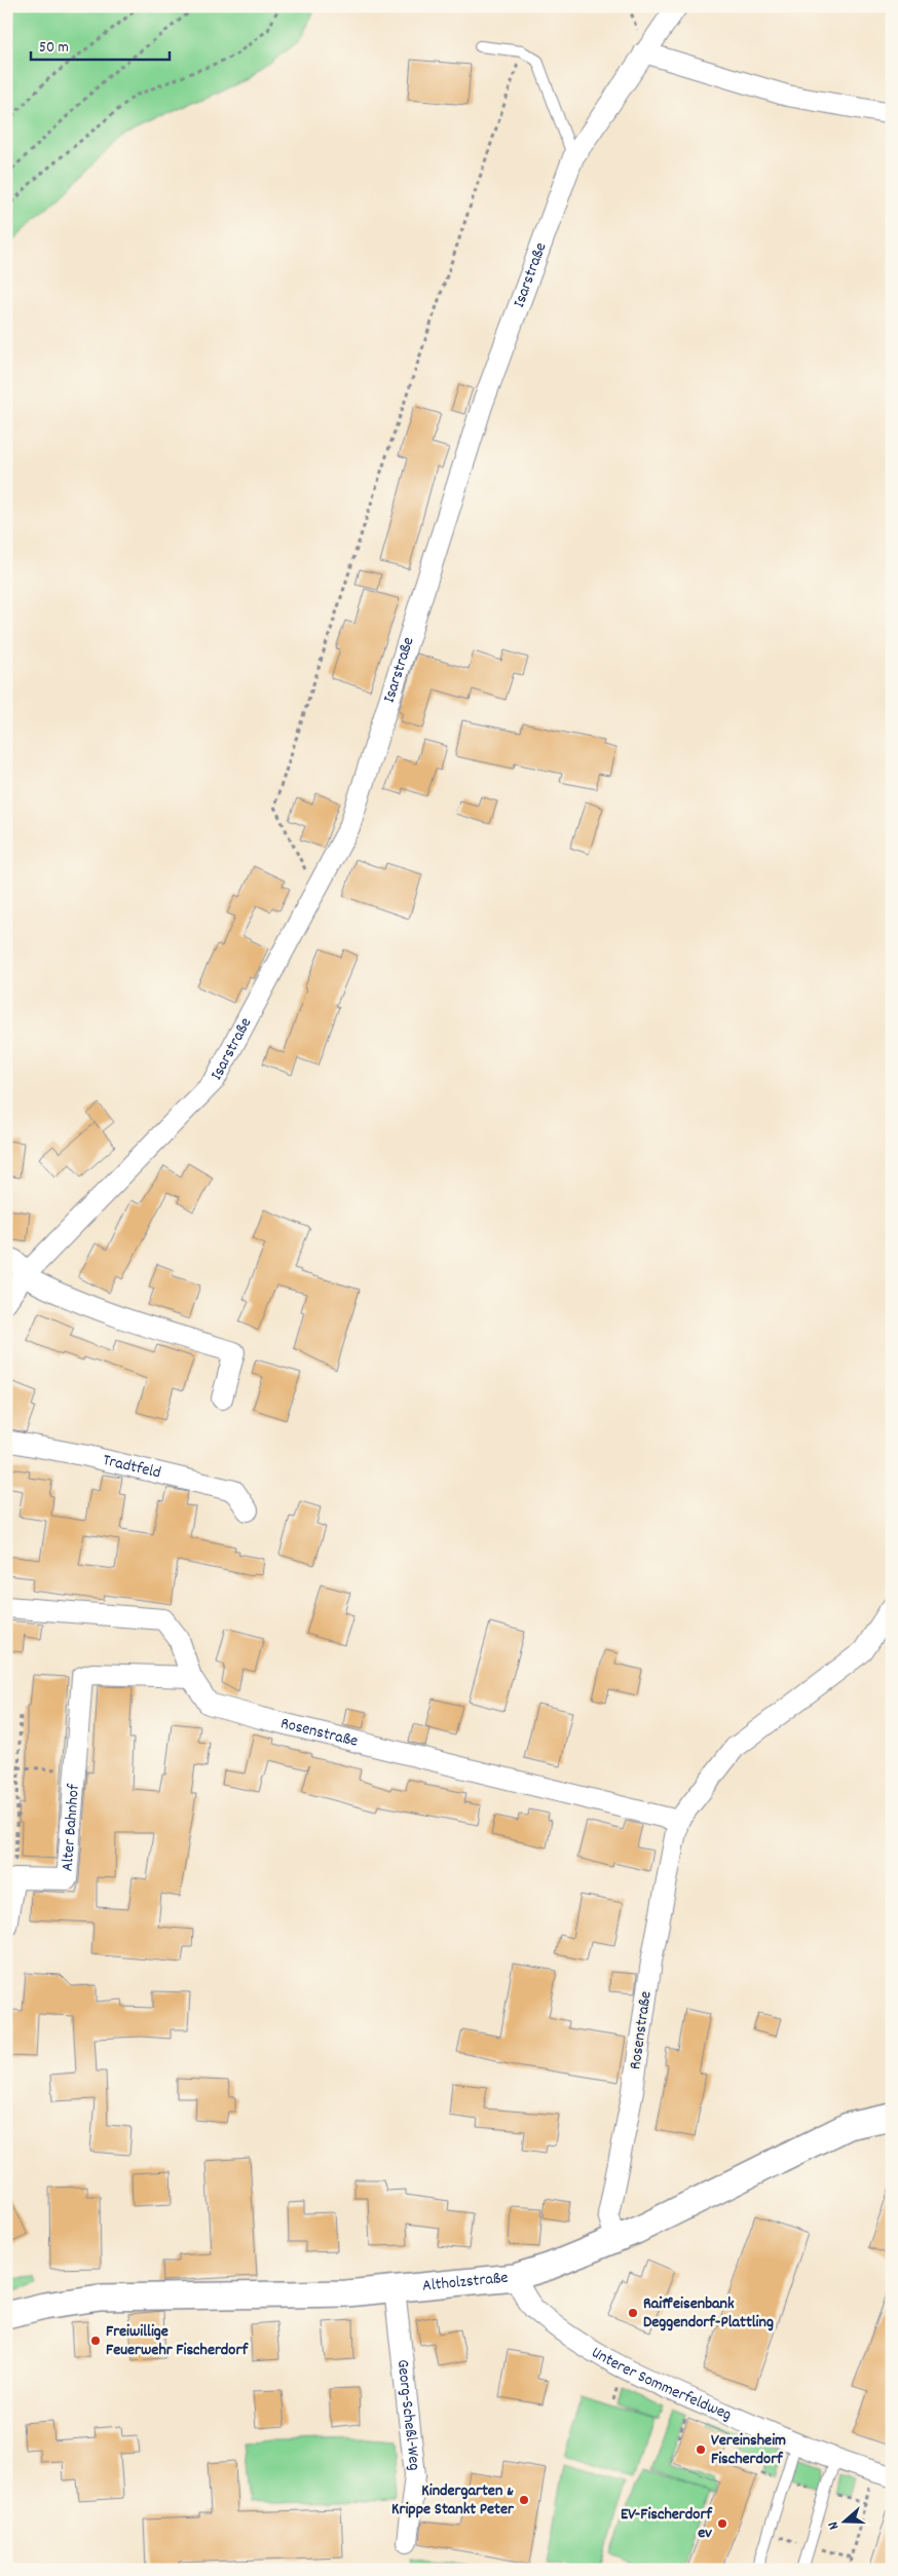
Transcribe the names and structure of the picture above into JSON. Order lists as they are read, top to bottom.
{
  "streets": {
    "street": [
      "Isarstraße",
      "Tradtfeld",
      "Rosenstraße",
      "Alter Bahnhof",
      "Altholzstraße",
      "Unterer Sommerfeldweg",
      "Georg-Scheßl-Weg"
    ]
  },
  "crossings": [
    ["Rosenstraße", "Alter Bahnhof"],
    ["Rosenstraße", "Altholzstraße"],
    ["Altholzstraße", "Unterer Sommerfeldweg"],
    ["Altholzstraße", "Georg-Scheßl-Weg"]
  ],
  "places": [
    "Raiffeisenbank Deggendorf-Plattling",
    "Freiwillige Feuerwehr Fischerdorf",
    "Vereinsheim Fischerdorf",
    "Kindergarten & Krippe Stankt Peter",
    "EV-Fischerdorf ev"
  ],
  "scale_bar": "50 m",
  "north": "left"
}
